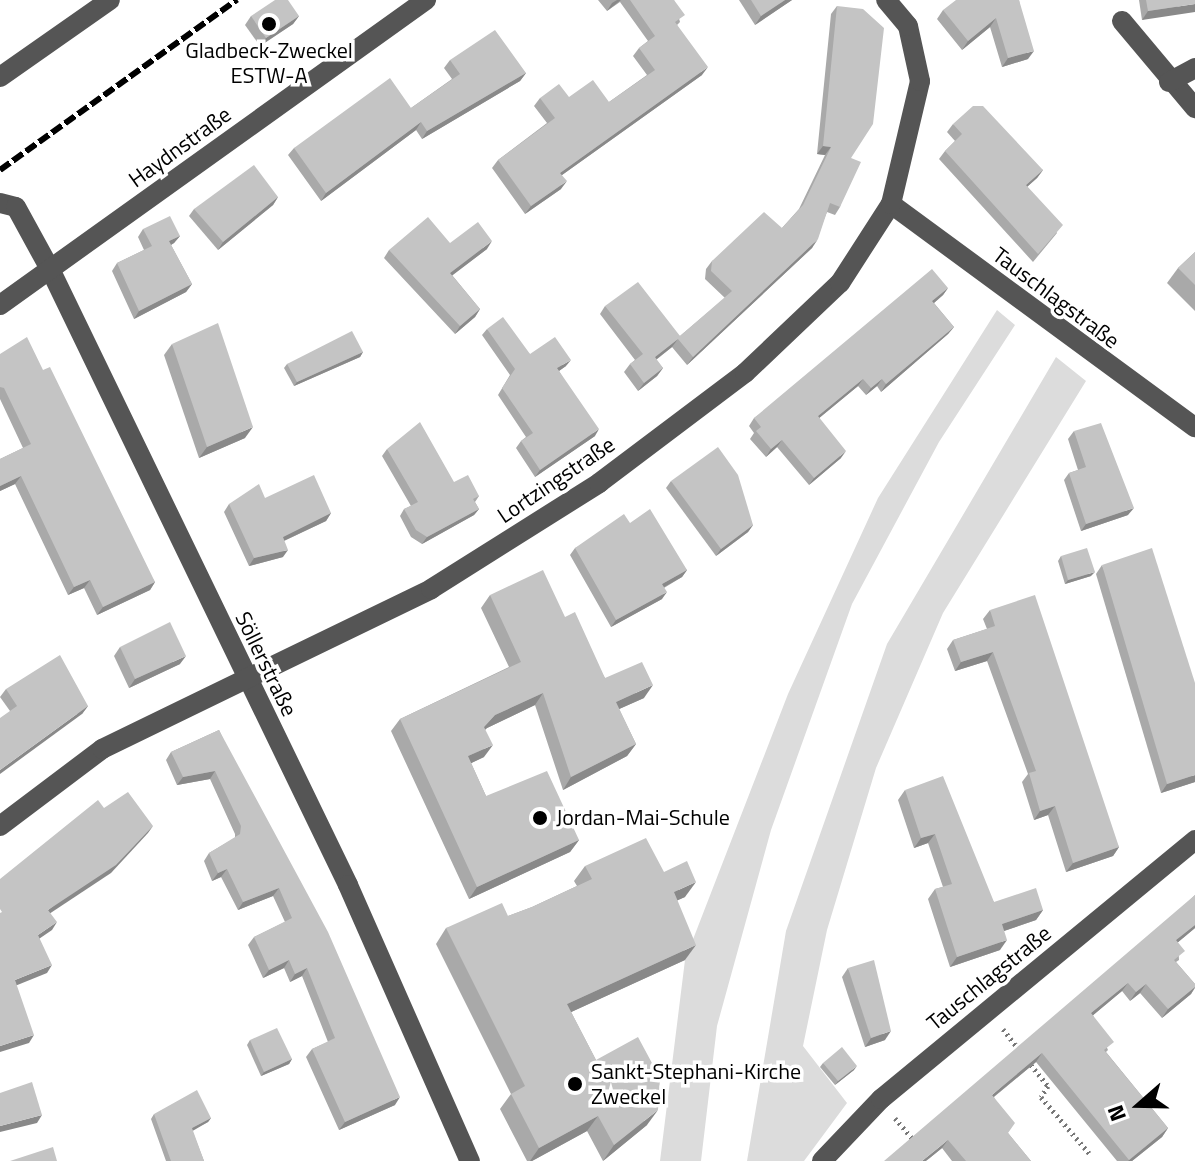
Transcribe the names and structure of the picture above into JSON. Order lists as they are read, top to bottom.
{
  "streets": {
    "street": [
      "Haydnstraße",
      "Tauschlagstraße",
      "Lortzingstraße",
      "Söllerstraße"
    ]
  },
  "crossings": [
    ["Haydnstraße", "Söllerstraße"],
    ["Tauschlagstraße", "Lortzingstraße"],
    ["Lortzingstraße", "Söllerstraße"]
  ],
  "places": ["Gladbeck-Zweckel ESTW-A", "Jordan-Mai-Schule", "Sankt-Stephani-Kirche Zweckel"],
  "north": "left"
}
